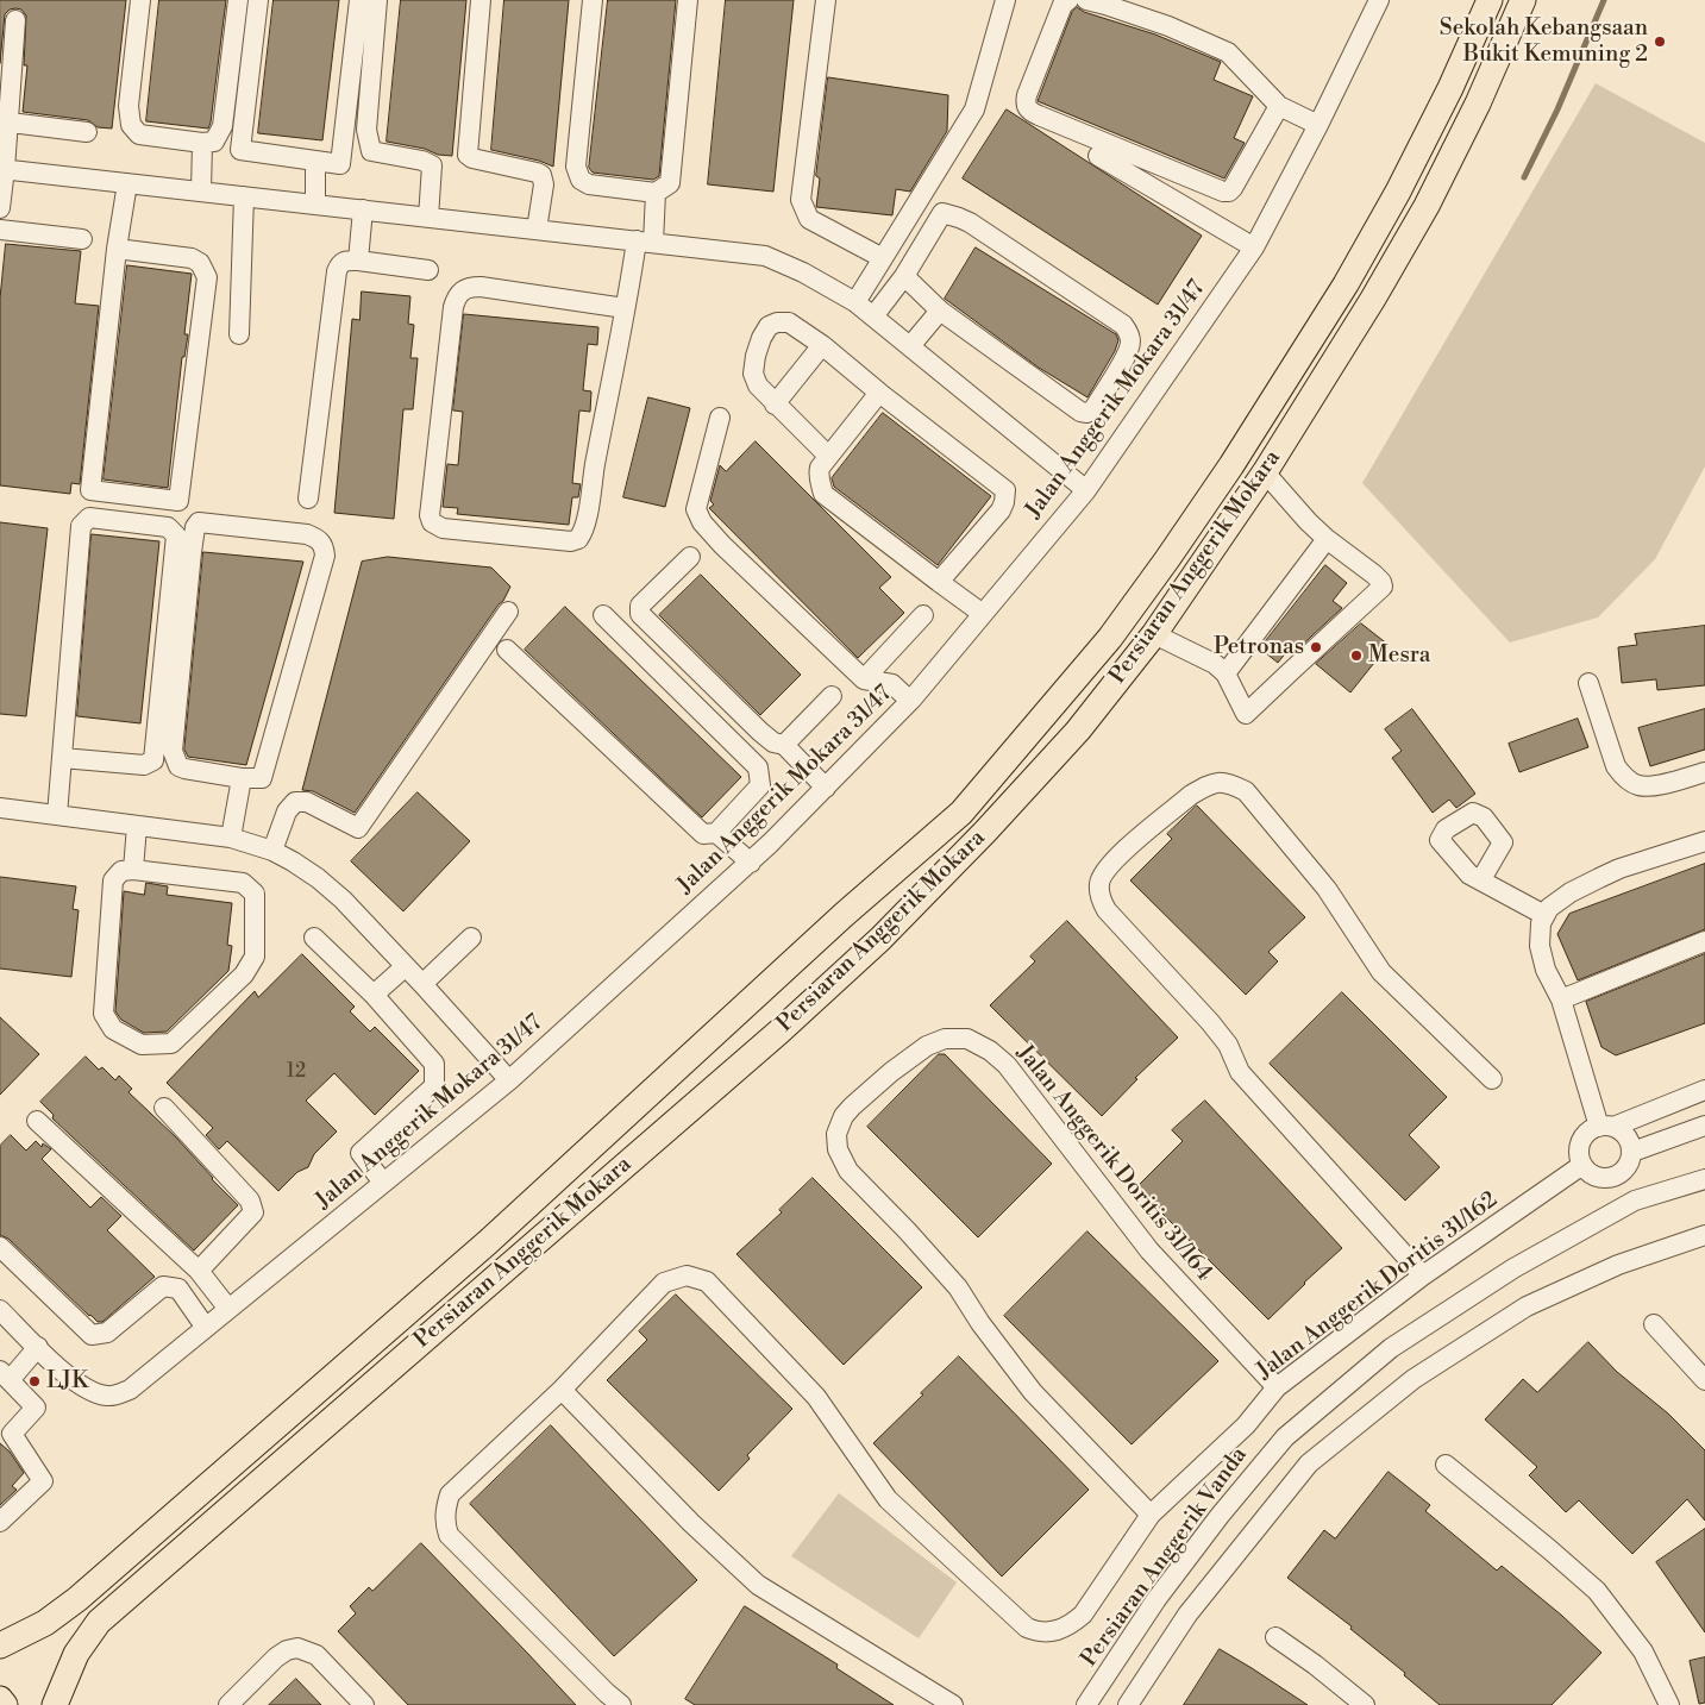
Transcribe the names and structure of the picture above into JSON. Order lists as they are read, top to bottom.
{
  "streets": {
    "main road": ["Persiaran Anggerik Mokara"],
    "street": [
      "Jalan Anggerik Mokara 31/47",
      "Jalan Anggerik Doritis 31/164",
      "Jalan Anggerik Doritis 31/162",
      "Persiaran Anggerik Vanda"
    ]
  },
  "crossings": [
    ["Jalan Anggerik Doritis 31/164", "Jalan Anggerik Doritis 31/162"]
  ],
  "places": [
    "Sekolah Kebangsaan Bukit Kemuning 2",
    "Petronas",
    "Mesra",
    "LJK"
  ],
  "house_numbers": ["12"]
}
